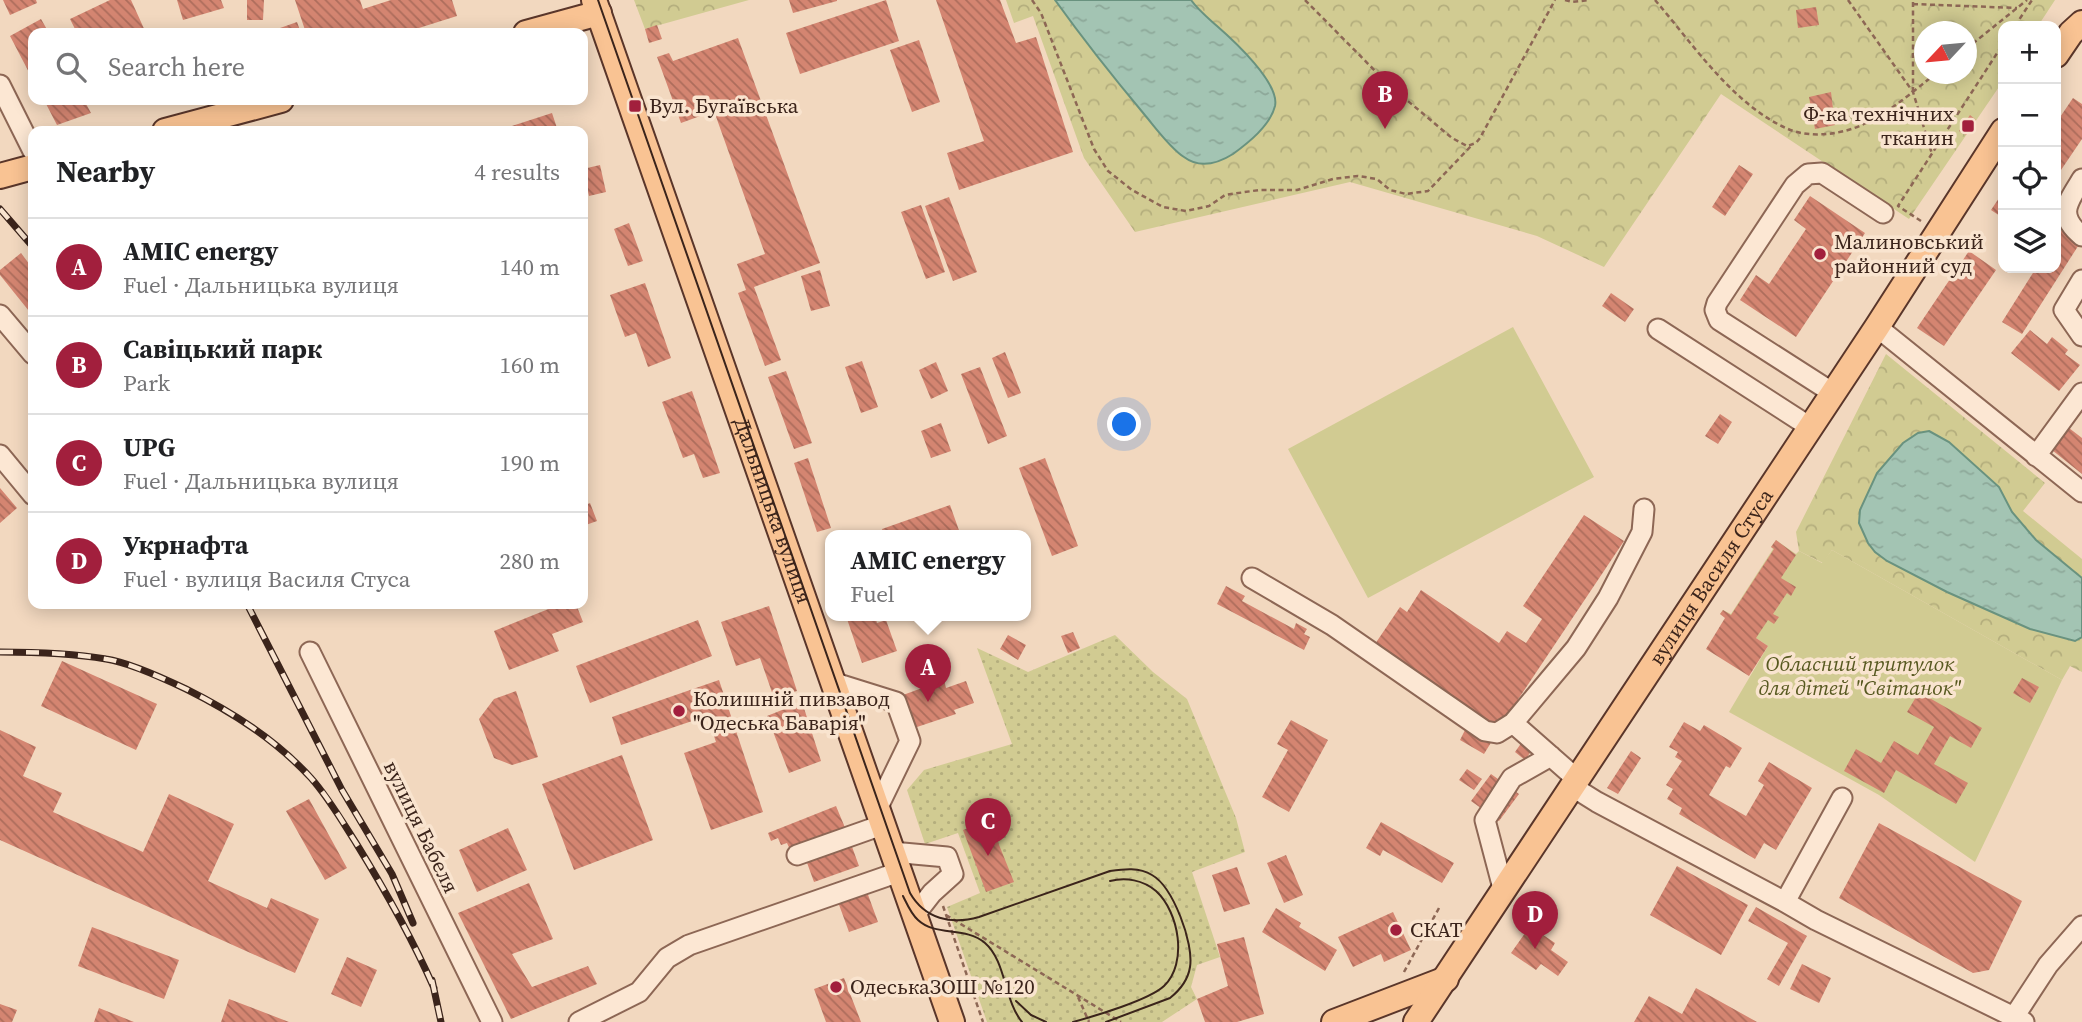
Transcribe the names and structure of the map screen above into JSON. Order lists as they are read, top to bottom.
{
  "streets": {
    "main road": ["Дальницька вулиця", "вулиця Василя Стуса"],
    "street": ["вулиця Бабеля"]
  },
  "parks": ["Обласний притулок для дітей \"Світанок\""],
  "places": {
    "transit": ["Вул. Бугаївська", "Ф-ка технічних тканин"],
    "other": [
      "Малиновський районний суд",
      "Колишній пивзавод \"Одеська Баварія\"",
      "СКАТ",
      "ОдеськаЗОШ №120"
    ]
  },
  "north": "bottom left",
  "page": {
    "map_buttons": ["+", "−"],
    "search": "Search here",
    "pins": [
      "B",
      "A",
      "C",
      "D"
    ],
    "heading": ["Nearby", "4 results"],
    "list": [
      {
        "mark": "A",
        "name": "AMIC energy",
        "note": "Fuel · Дальницька вулиця",
        "value": "140 m"
      },
      {
        "mark": "B",
        "name": "Савіцький парк",
        "note": "Park",
        "value": "160 m"
      },
      {
        "mark": "C",
        "name": "UPG",
        "note": "Fuel · Дальницька вулиця",
        "value": "190 m"
      },
      {
        "mark": "D",
        "name": "Укрнафта",
        "note": "Fuel · вулиця Василя Стуса",
        "value": "280 m"
      }
    ],
    "popup": ["AMIC energy", "Fuel"]
  }
}
